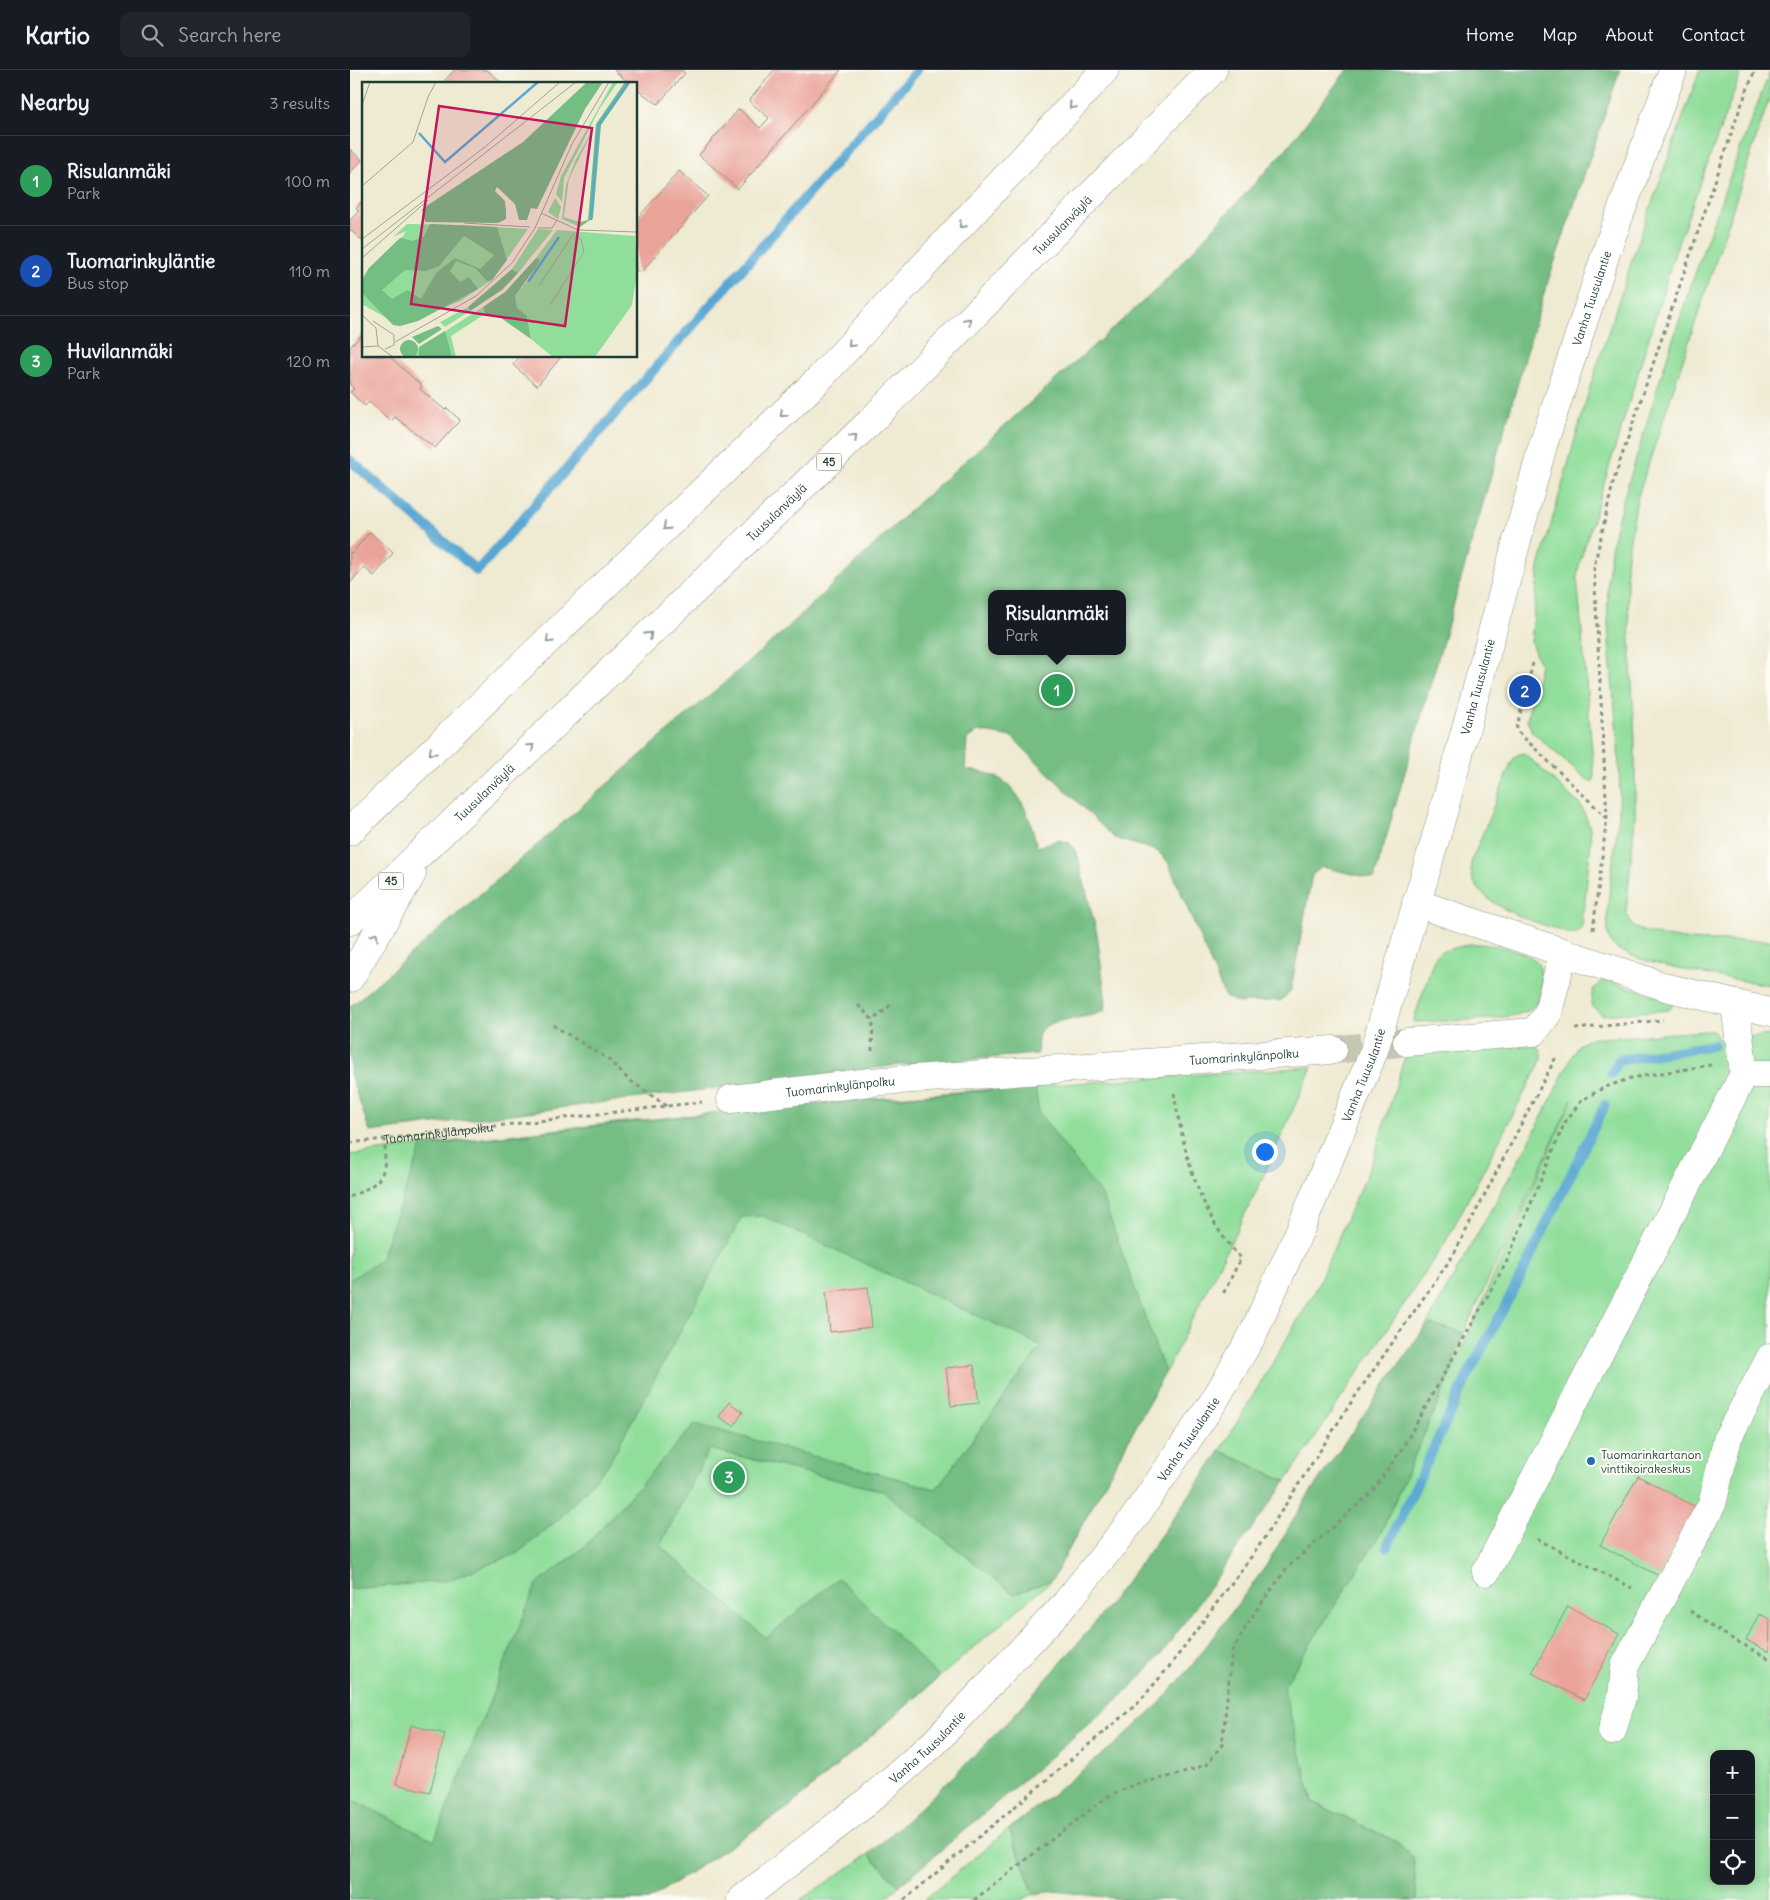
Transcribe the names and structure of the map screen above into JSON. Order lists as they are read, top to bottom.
{
  "streets": {
    "main road": [
      "Tuusulanväylä",
      "Vanha Tuusulantie",
      "45",
      "Tuomarinkylänpolku"
    ]
  },
  "places": ["Tuomarinkartanon vinttikoirakeskus"],
  "page": {
    "header": "Kartio",
    "search": "Search here",
    "nav": [
      "Home",
      "Map",
      "About",
      "Contact"
    ],
    "heading": ["Nearby", "3 results"],
    "list": [
      {
        "mark": "1",
        "name": "Risulanmäki",
        "note": "Park",
        "value": "100 m"
      },
      {
        "mark": "2",
        "name": "Tuomarinkyläntie",
        "note": "Bus stop",
        "value": "110 m"
      },
      {
        "mark": "3",
        "name": "Huvilanmäki",
        "note": "Park",
        "value": "120 m"
      }
    ],
    "popup": ["Risulanmäki", "Park"],
    "pins": ["1", "2", "3"],
    "map_buttons": ["+", "−"]
  }
}
